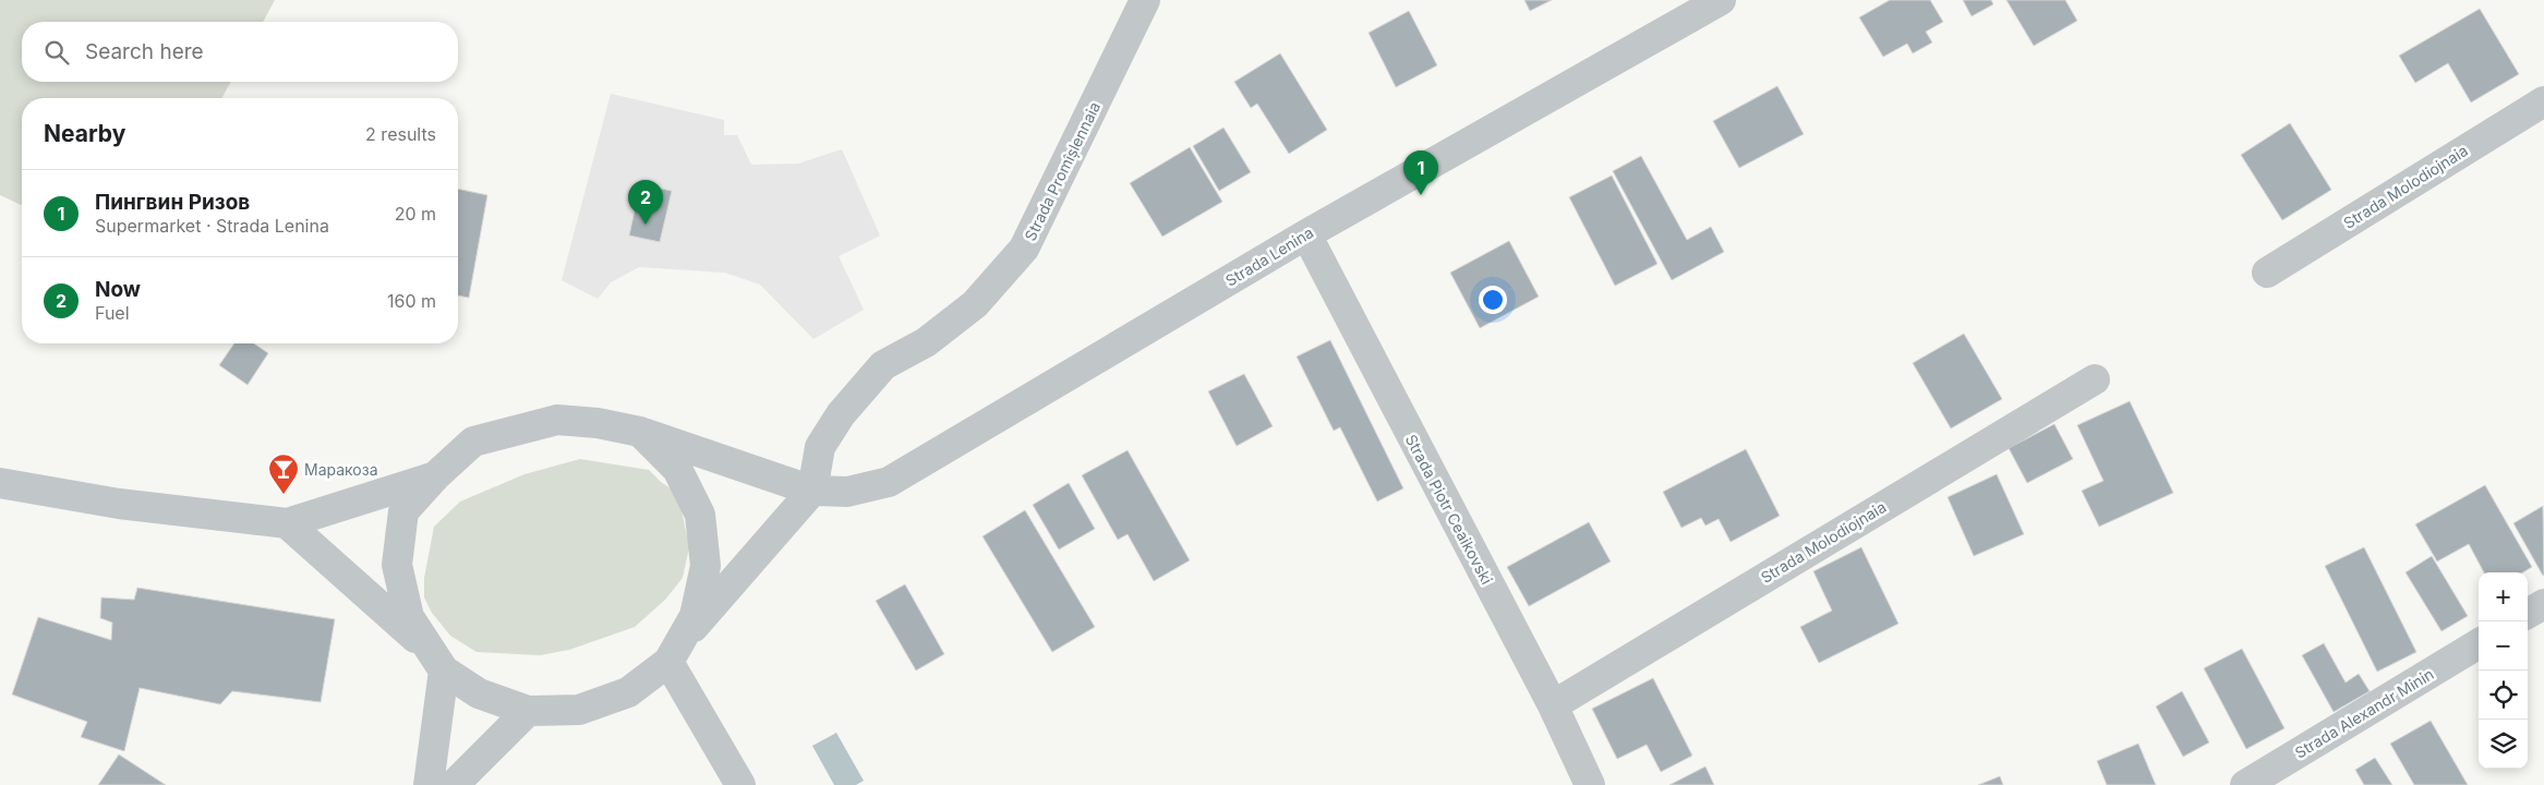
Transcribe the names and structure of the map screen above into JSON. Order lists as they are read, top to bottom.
{
  "streets": {
    "street": [
      "Strada Promîșlennaia",
      "Strada Molodiojnaia",
      "Strada Lenina",
      "Strada Piotr Ceaikovski",
      "Strada Alexandr Minin"
    ]
  },
  "crossings": [
    ["Strada Promîșlennaia", "Strada Lenina"],
    ["Strada Molodiojnaia", "Strada Piotr Ceaikovski"],
    ["Strada Lenina", "Strada Piotr Ceaikovski"]
  ],
  "places": {
    "bar": ["Маракоза"]
  },
  "page": {
    "search": "Search here",
    "heading": ["Nearby", "2 results"],
    "pins": ["1", "2"],
    "list": [
      {
        "mark": "1",
        "name": "Пингвин Ризов",
        "note": "Supermarket · Strada Lenina",
        "value": "20 m"
      },
      {
        "mark": "2",
        "name": "Now",
        "note": "Fuel",
        "value": "160 m"
      }
    ],
    "map_buttons": ["+", "−"]
  }
}
